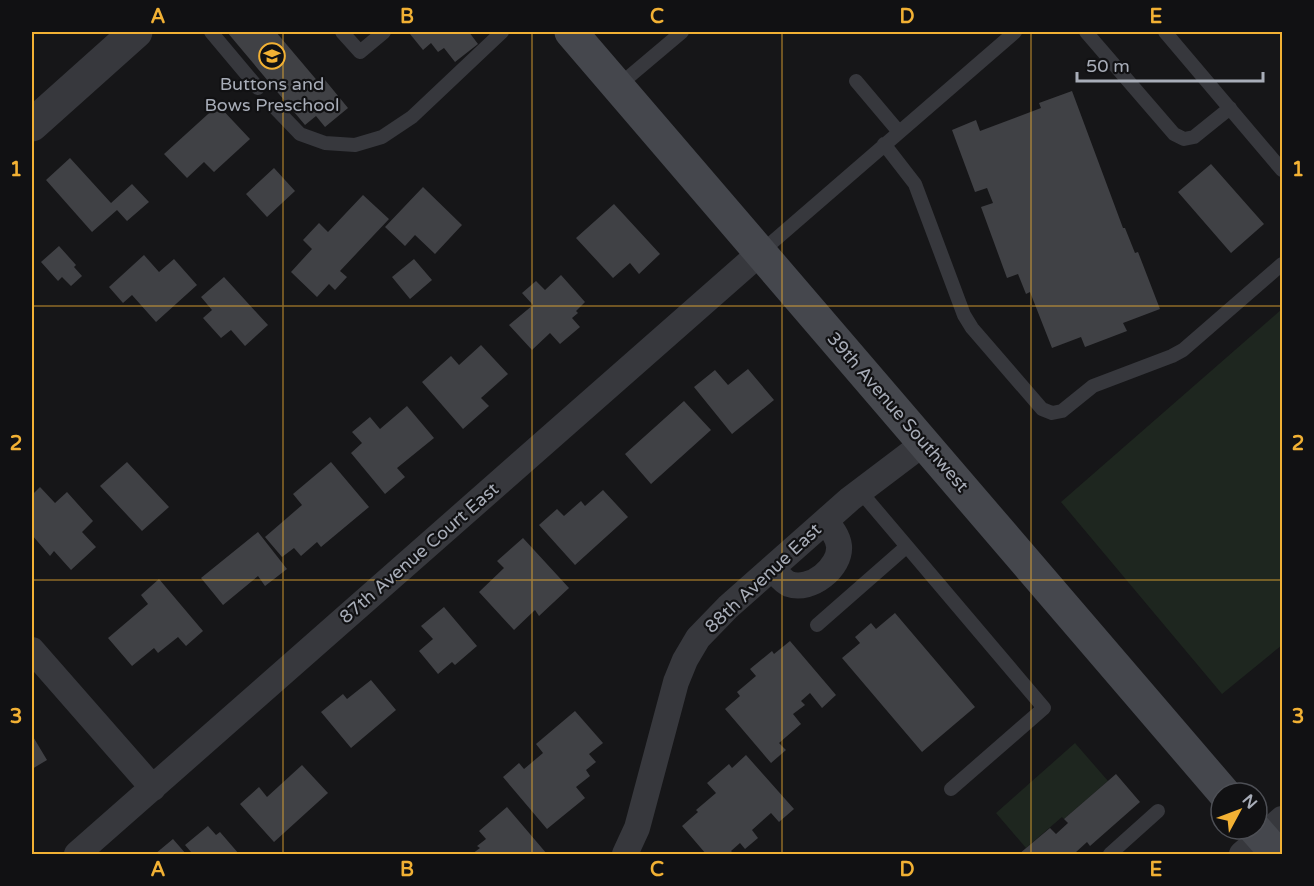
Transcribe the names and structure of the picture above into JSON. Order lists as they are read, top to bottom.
{
  "streets": {
    "main road": ["39th Avenue Southwest"],
    "street": ["87th Avenue Court East", "88th Avenue East"]
  },
  "crossings": [
    ["39th Avenue Southwest", "87th Avenue Court East"],
    ["39th Avenue Southwest", "88th Avenue East"]
  ],
  "places": {
    "school or university": ["Buttons and Bows Preschool"]
  },
  "scale_bar": "50 m",
  "north": "top right",
  "grid": {
    "columns": [
      "A",
      "B",
      "C",
      "D",
      "E"
    ],
    "rows": ["1", "2", "3"]
  }
}
